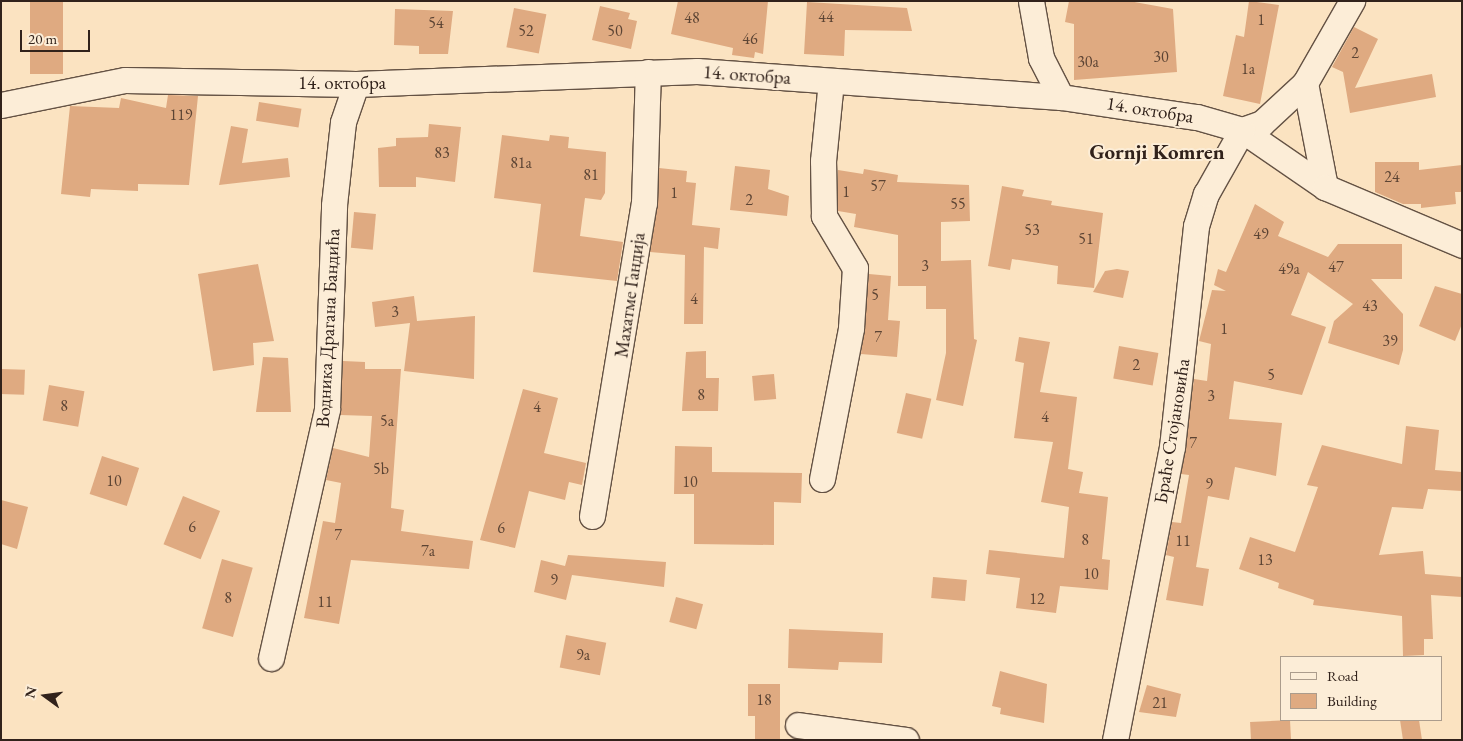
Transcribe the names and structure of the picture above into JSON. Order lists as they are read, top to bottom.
{
  "streets": {
    "street": [
      "14. октобра",
      "Махатме Гандија",
      "Водника Драгана Бандића",
      "Браће Стојановића"
    ]
  },
  "crossings": [
    ["14. октобра", "Махатме Гандија"],
    ["14. октобра", "Водника Драгана Бандића"],
    ["14. октобра", "Браће Стојановића"]
  ],
  "districts": ["Gornji Komren"],
  "house_numbers": [
    "44",
    "48",
    "1",
    "54",
    "52",
    "50",
    "46",
    "2",
    "30",
    "30a",
    "1a",
    "119",
    "83",
    "81a",
    "81",
    "24",
    "57",
    "1",
    "1",
    "2",
    "55",
    "53",
    "49",
    "51",
    "3",
    "47",
    "49a",
    "5",
    "4",
    "43",
    "3",
    "1",
    "7",
    "39",
    "2",
    "5",
    "8",
    "3",
    "8",
    "4",
    "4",
    "5a",
    "7",
    "5b",
    "10",
    "10",
    "9",
    "6",
    "6",
    "7",
    "8",
    "11",
    "7a",
    "13",
    "10",
    "9",
    "8",
    "12",
    "11",
    "9a",
    "18",
    "21"
  ],
  "legend": ["Road", "Building"],
  "scale_bar": "20 m",
  "north": "left"
}
